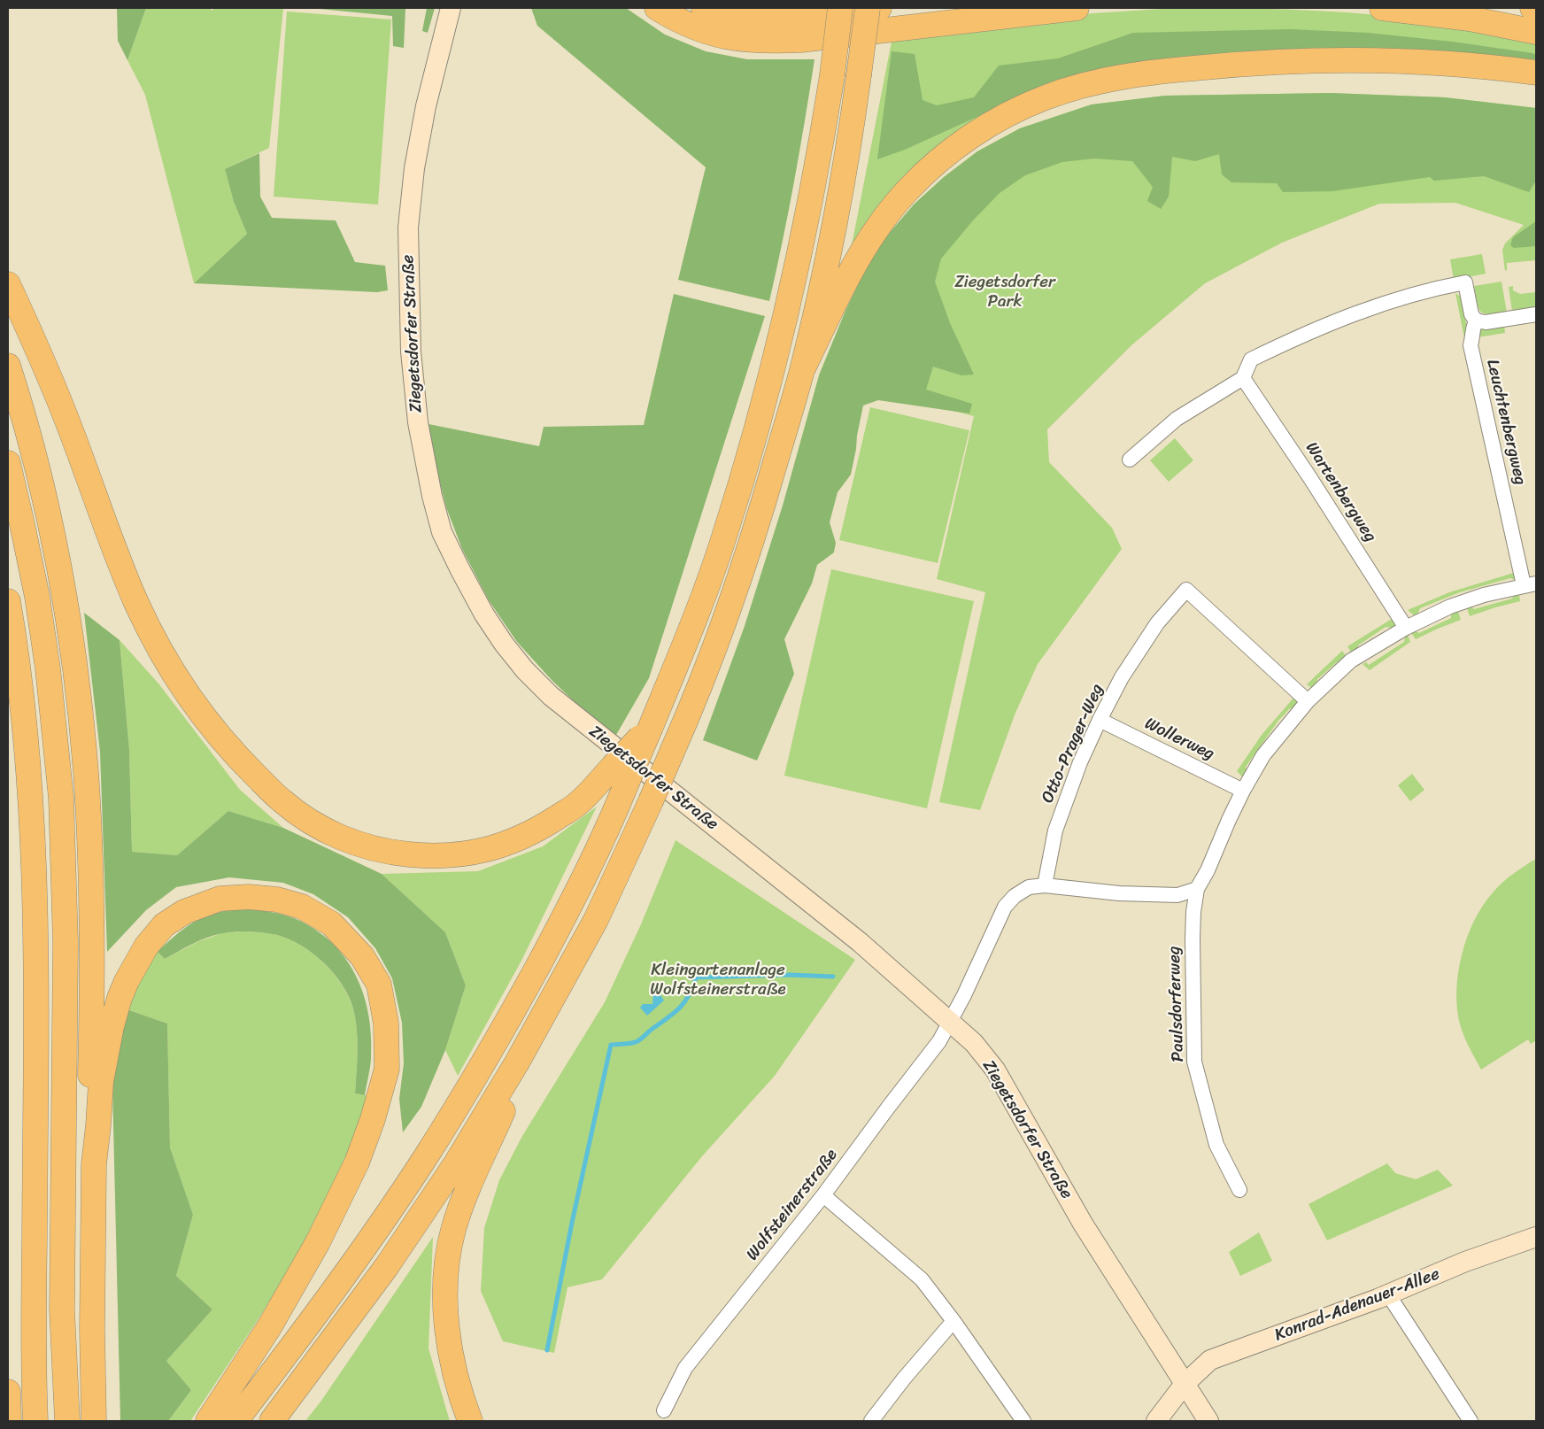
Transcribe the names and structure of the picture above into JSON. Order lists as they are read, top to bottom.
{
  "streets": {
    "street": [
      "Ziegetsdorfer Straße",
      "Leuchtenbergweg",
      "Wartenbergweg",
      "Wollerweg",
      "Otto-Prager-Weg",
      "Paulsdorferweg",
      "Wolfsteinerstraße",
      "Konrad-Adenauer-Allee"
    ]
  },
  "crossings": [
    ["Ziegetsdorfer Straße", "Wolfsteinerstraße"],
    ["Ziegetsdorfer Straße", "Konrad-Adenauer-Allee"],
    ["Wollerweg", "Otto-Prager-Weg"],
    ["Otto-Prager-Weg", "Wolfsteinerstraße"],
    ["Paulsdorferweg", "Wolfsteinerstraße"]
  ],
  "parks": ["Ziegetsdorfer Park", "Kleingartenanlage Wolfsteinerstraße"]
}
